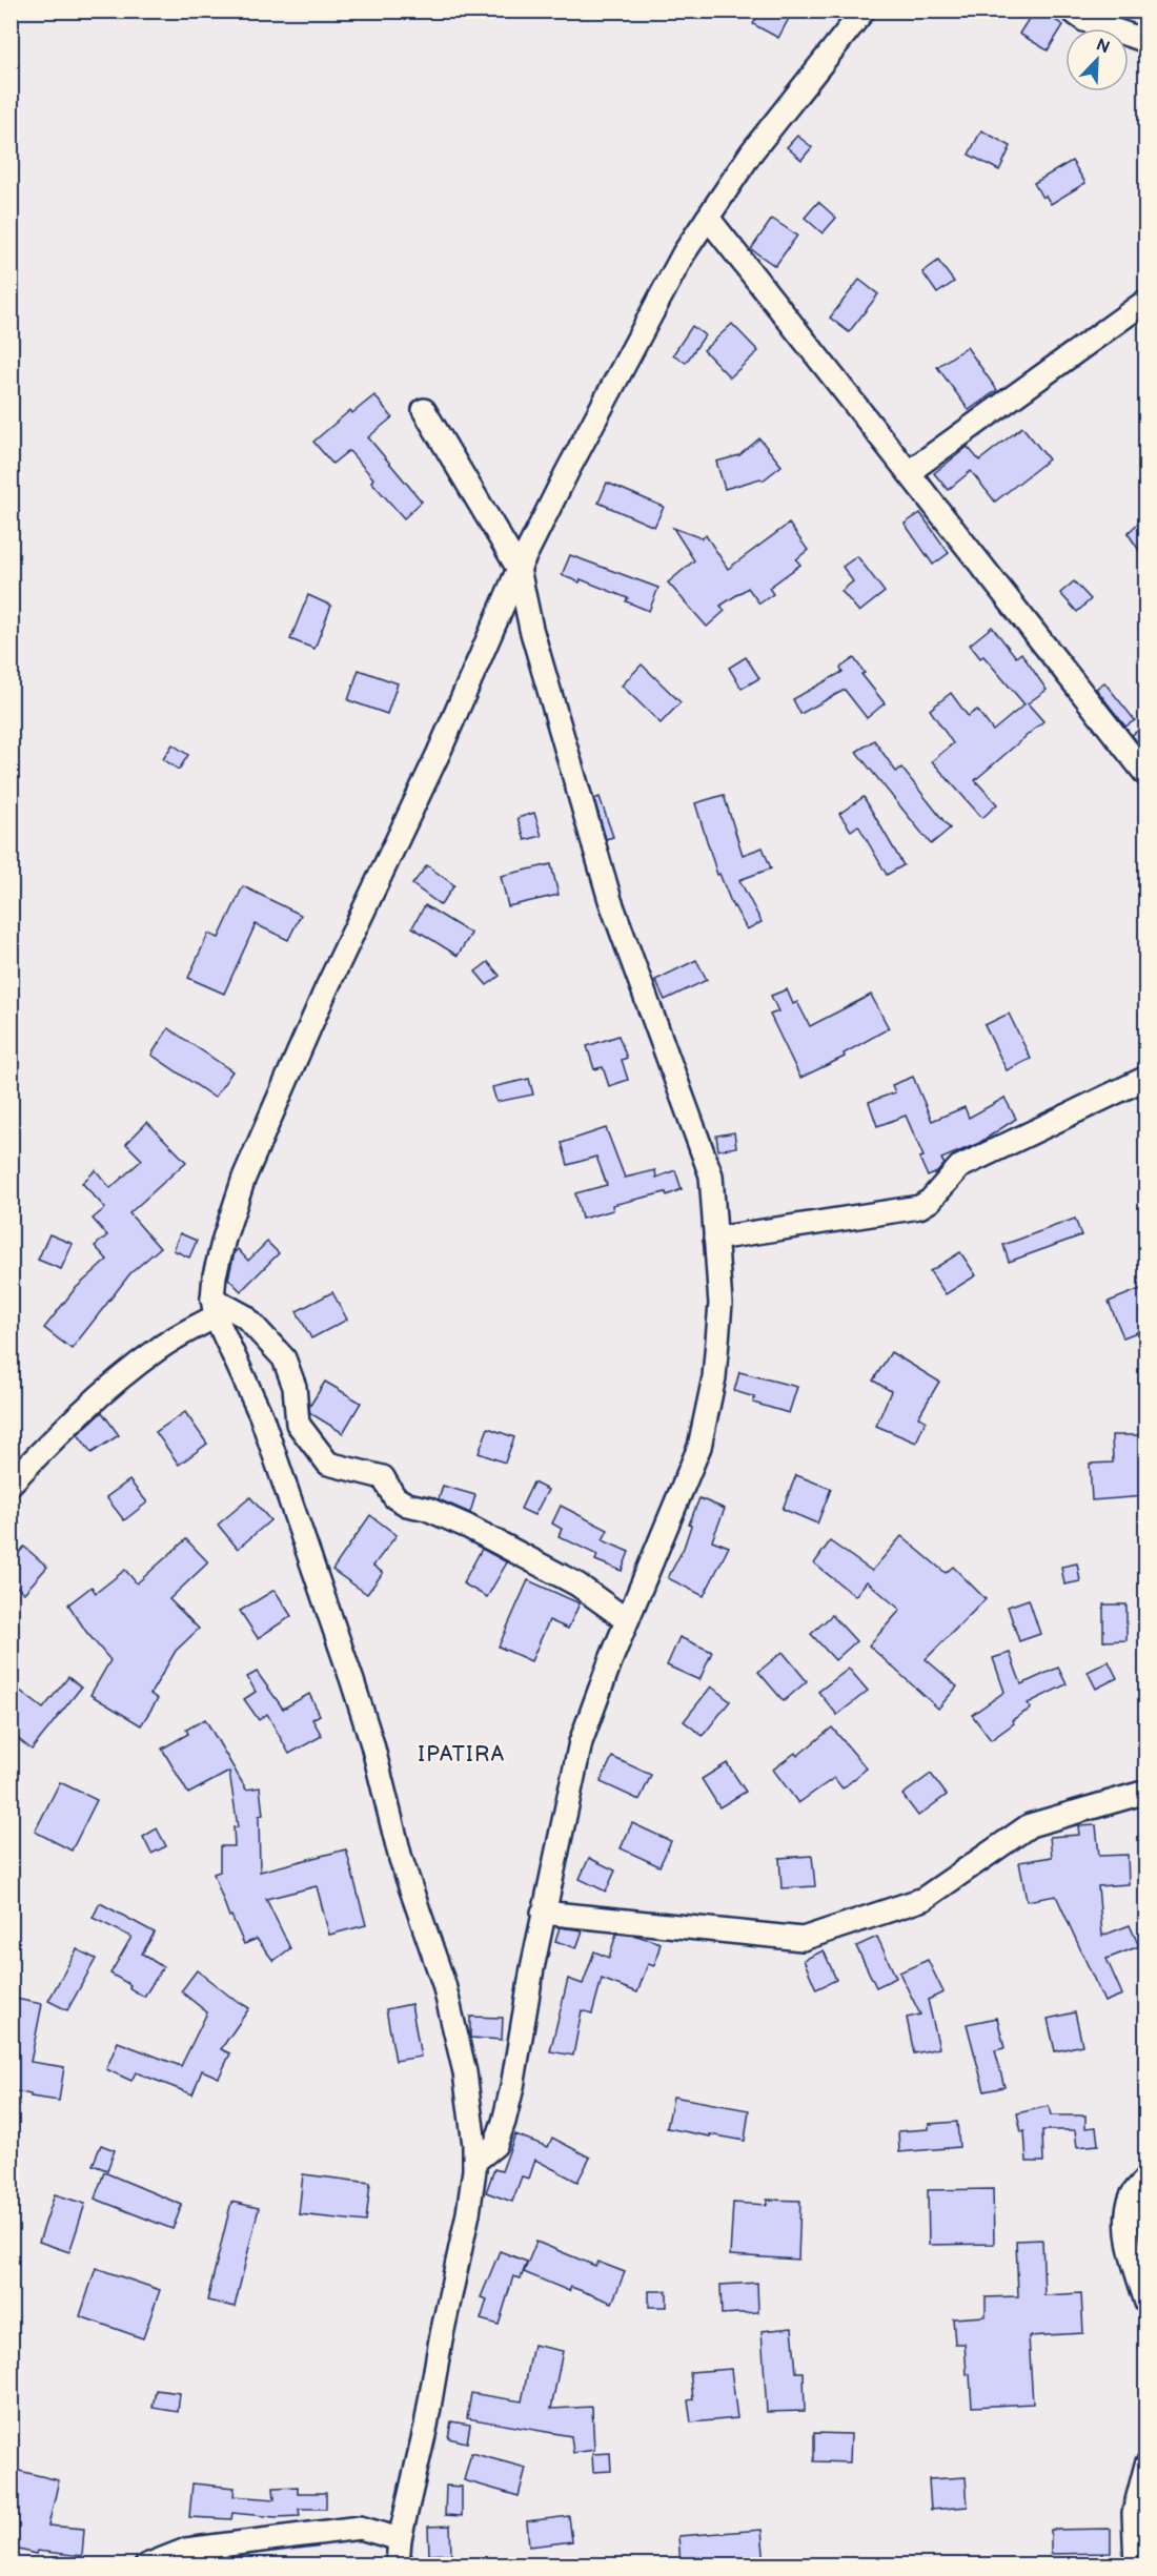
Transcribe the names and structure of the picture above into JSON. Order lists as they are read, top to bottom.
{
  "districts": ["IPATIRA"],
  "north": "top right"
}
